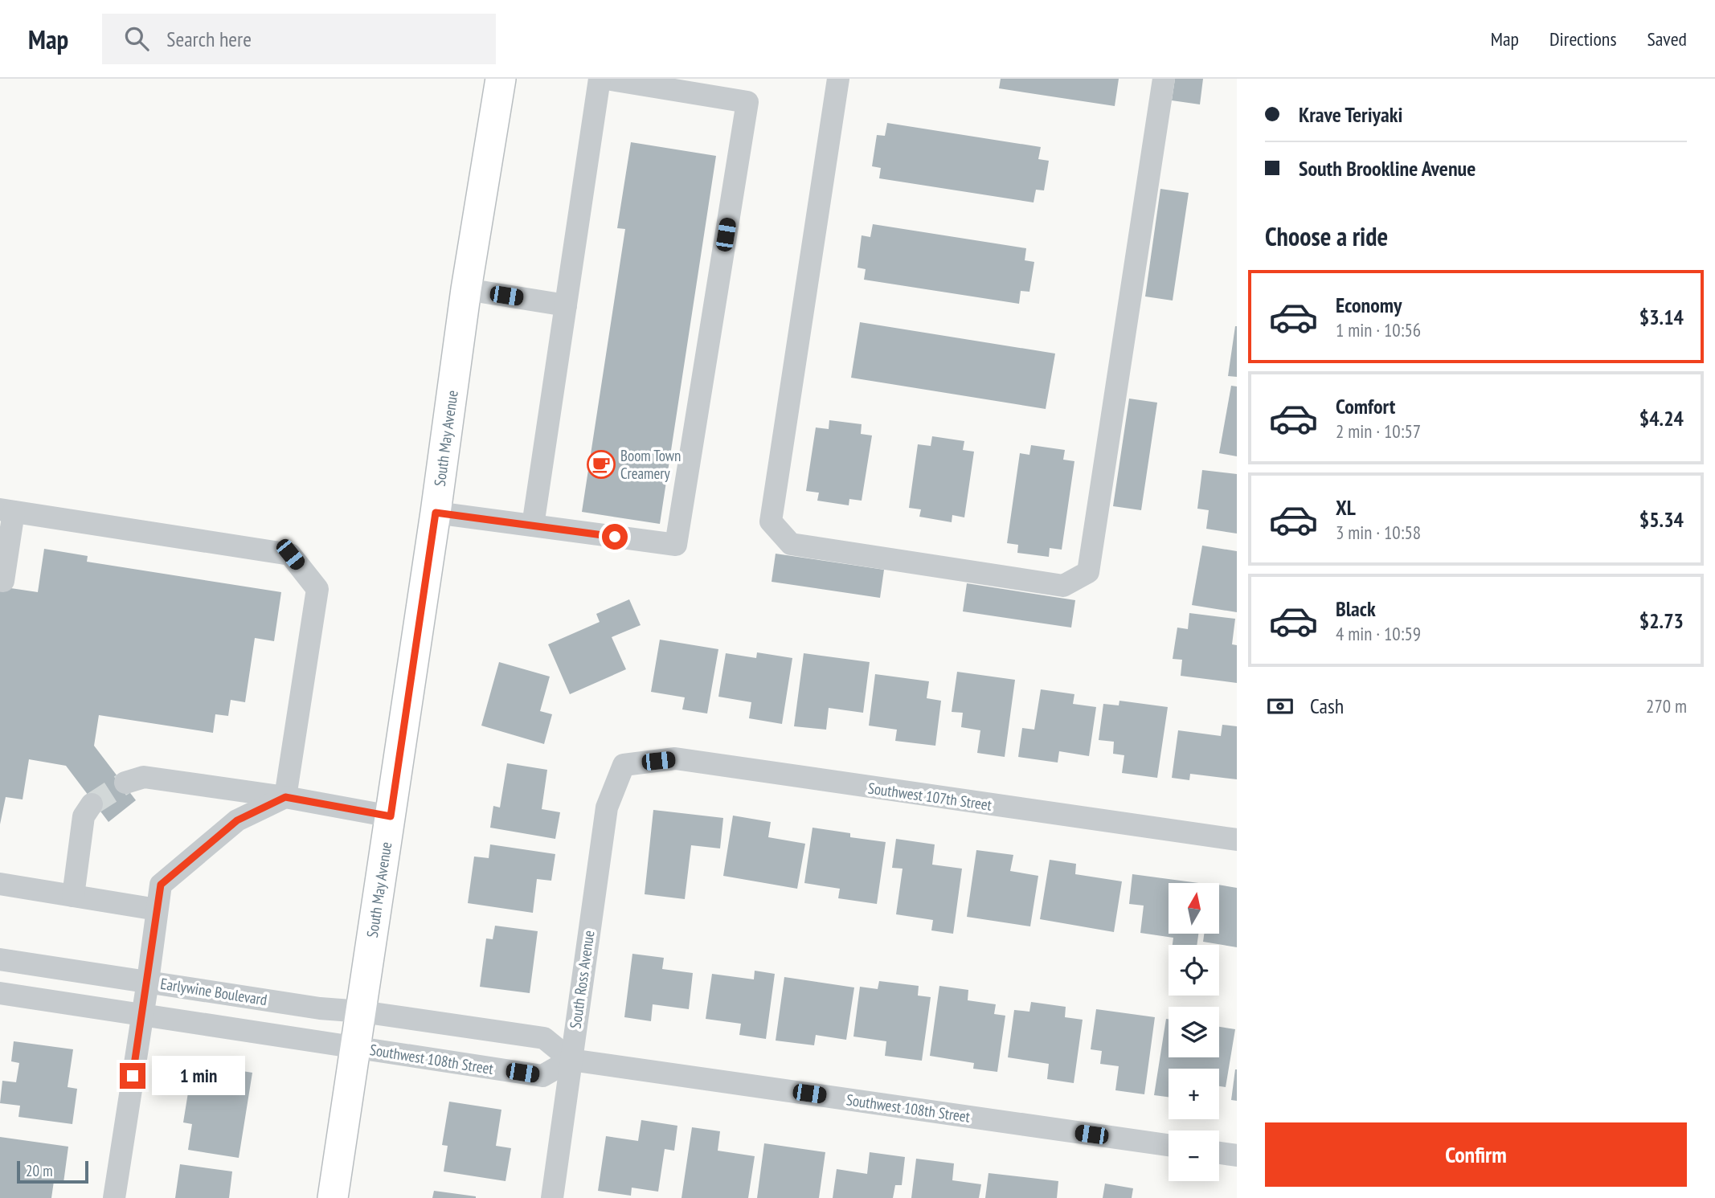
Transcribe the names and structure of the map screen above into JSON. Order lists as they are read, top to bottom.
{
  "streets": {
    "main road": ["South May Avenue"],
    "street": [
      "Southwest 107th Street",
      "South Ross Avenue",
      "Earlywine Boulevard",
      "Southwest 108th Street"
    ]
  },
  "crossings": [
    ["South May Avenue", "Earlywine Boulevard"],
    ["South May Avenue", "Southwest 108th Street"],
    ["Southwest 107th Street", "South Ross Avenue"],
    ["South Ross Avenue", "Southwest 108th Street"]
  ],
  "places": {
    "cafe": ["Boom Town Creamery"]
  },
  "scale_bar": "20 m",
  "north": "top",
  "page": {
    "header": "Map",
    "search": "Search here",
    "nav": ["Map", "Directions", "Saved"],
    "banner": ["Krave Teriyaki", "South Brookline Avenue"],
    "heading": "Choose a ride",
    "list": [
      {
        "name": "Economy",
        "note": "1 min · 10:56",
        "value": "$3.14"
      },
      {
        "name": "Comfort",
        "note": "2 min · 10:57",
        "value": "$4.24"
      },
      {
        "name": "XL",
        "note": "3 min · 10:58",
        "value": "$5.34"
      },
      {
        "name": "Black",
        "note": "4 min · 10:59",
        "value": "$2.73"
      }
    ],
    "pay": ["Cash", "270 m"],
    "map_buttons": ["+", "−"],
    "bubble": "1 min",
    "buttons": "Confirm",
    "scale": "20 m"
  }
}
